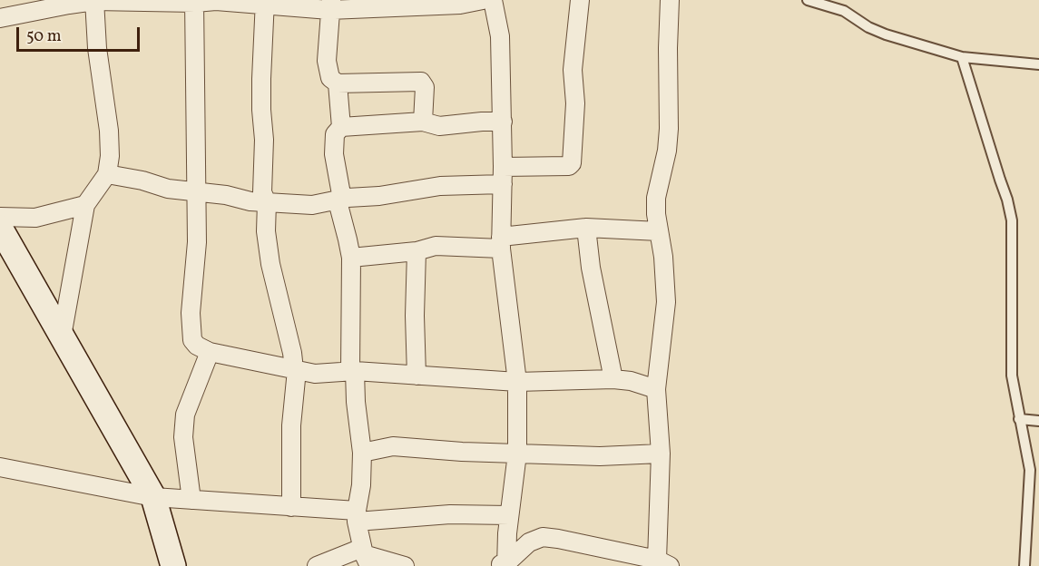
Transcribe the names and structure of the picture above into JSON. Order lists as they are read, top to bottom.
{
  "scale_bar": "50 m"
}
